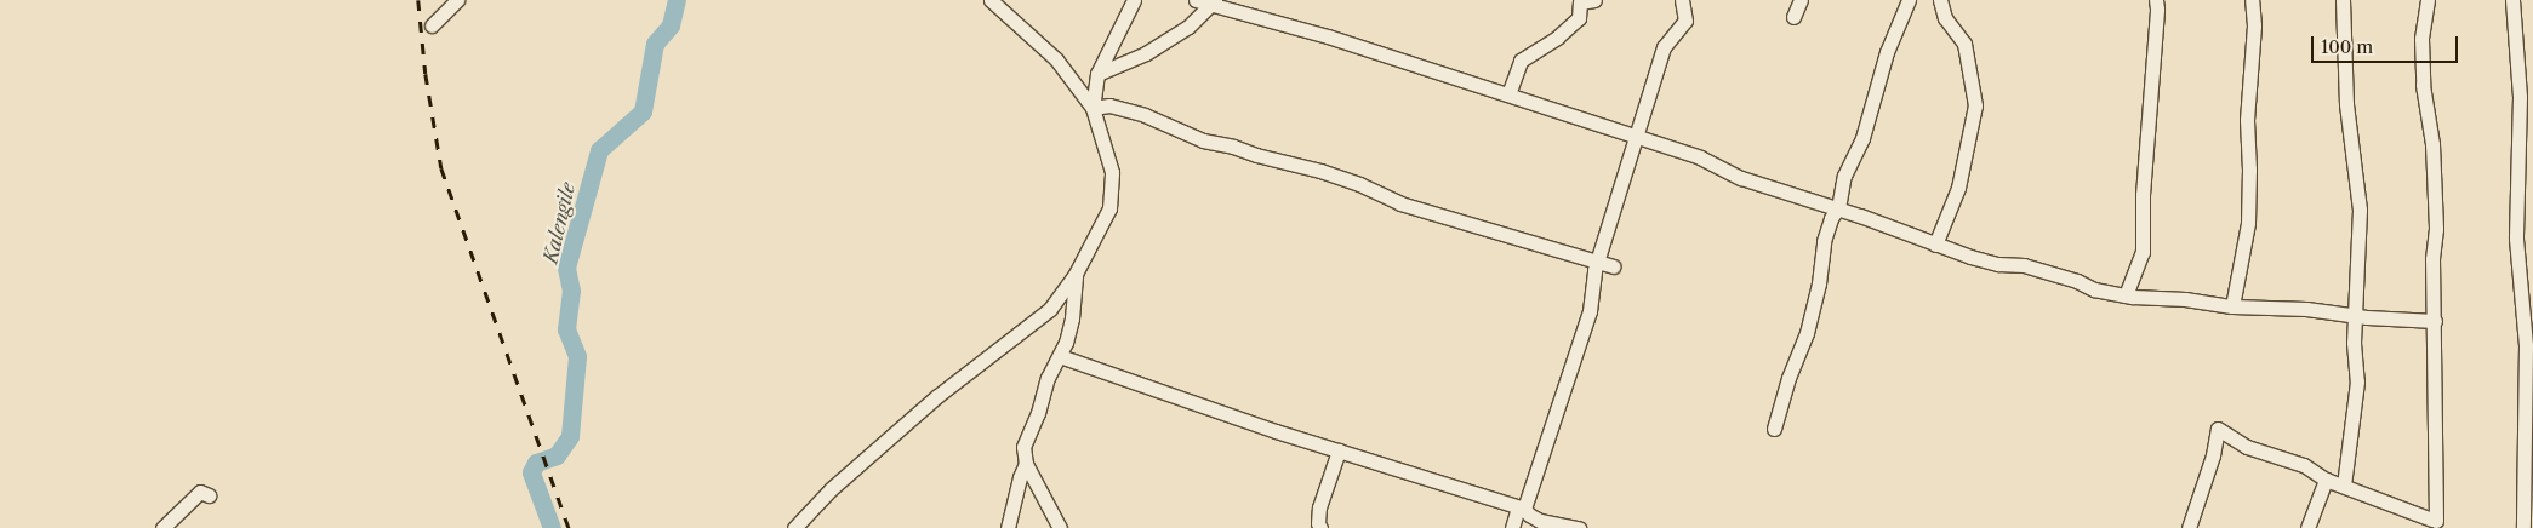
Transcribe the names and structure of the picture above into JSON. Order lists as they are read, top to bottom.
{
  "water": ["Kalengile"],
  "scale_bar": "100 m"
}
